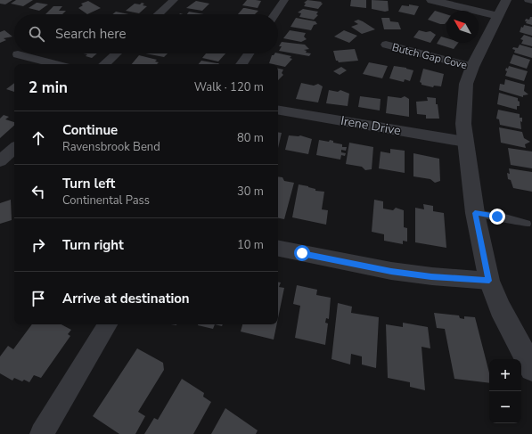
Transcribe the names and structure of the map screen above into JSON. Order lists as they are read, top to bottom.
{
  "streets": {
    "street": ["Butch Gap Cove", "Irene Drive"]
  },
  "north": "top left",
  "page": {
    "search": "Search here",
    "heading": ["2 min", "Walk · 120 m"],
    "list": [
      ["Continue", "Ravensbrook Bend", "80 m"],
      ["Turn left", "Continental Pass", "30 m"],
      ["Turn right", "10 m"],
      "Arrive at destination"
    ],
    "map_buttons": ["+", "−"]
  }
}
